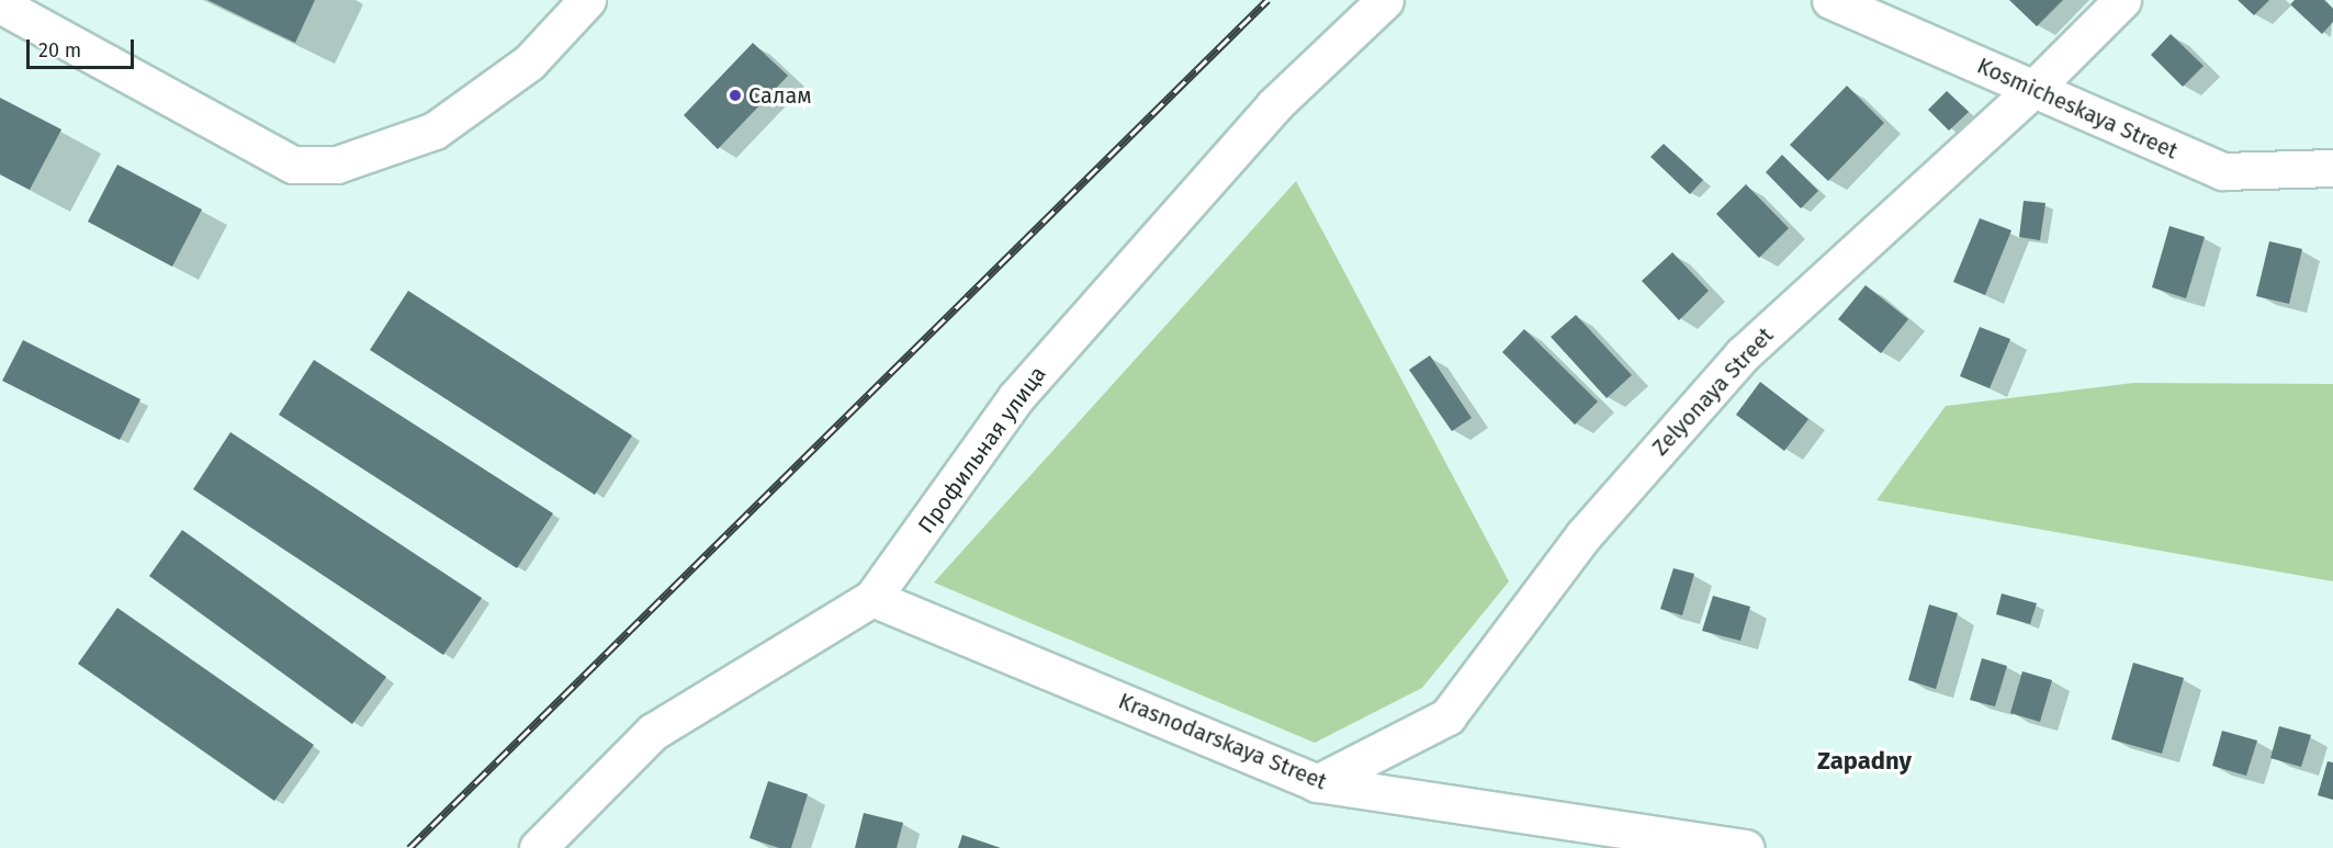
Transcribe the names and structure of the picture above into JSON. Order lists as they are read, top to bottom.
{
  "streets": {
    "street": [
      "Kosmicheskaya Street",
      "Zelyonaya Street",
      "Профильная улица",
      "Krasnodarskaya Street"
    ]
  },
  "crossings": [
    ["Kosmicheskaya Street", "Zelyonaya Street"],
    ["Zelyonaya Street", "Krasnodarskaya Street"],
    ["Профильная улица", "Krasnodarskaya Street"]
  ],
  "districts": ["Zapadny"],
  "places": ["Салам"],
  "scale_bar": "20 m"
}
